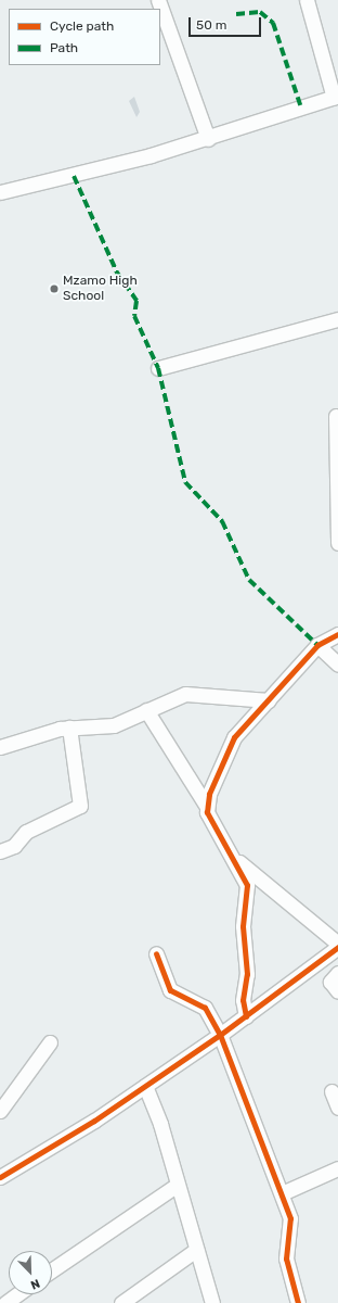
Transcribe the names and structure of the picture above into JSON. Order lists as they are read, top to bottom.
{
  "places": ["Mzamo High School"],
  "legend": ["Cycle path", "Path"],
  "scale_bar": "50 m",
  "north": "bottom right"
}
